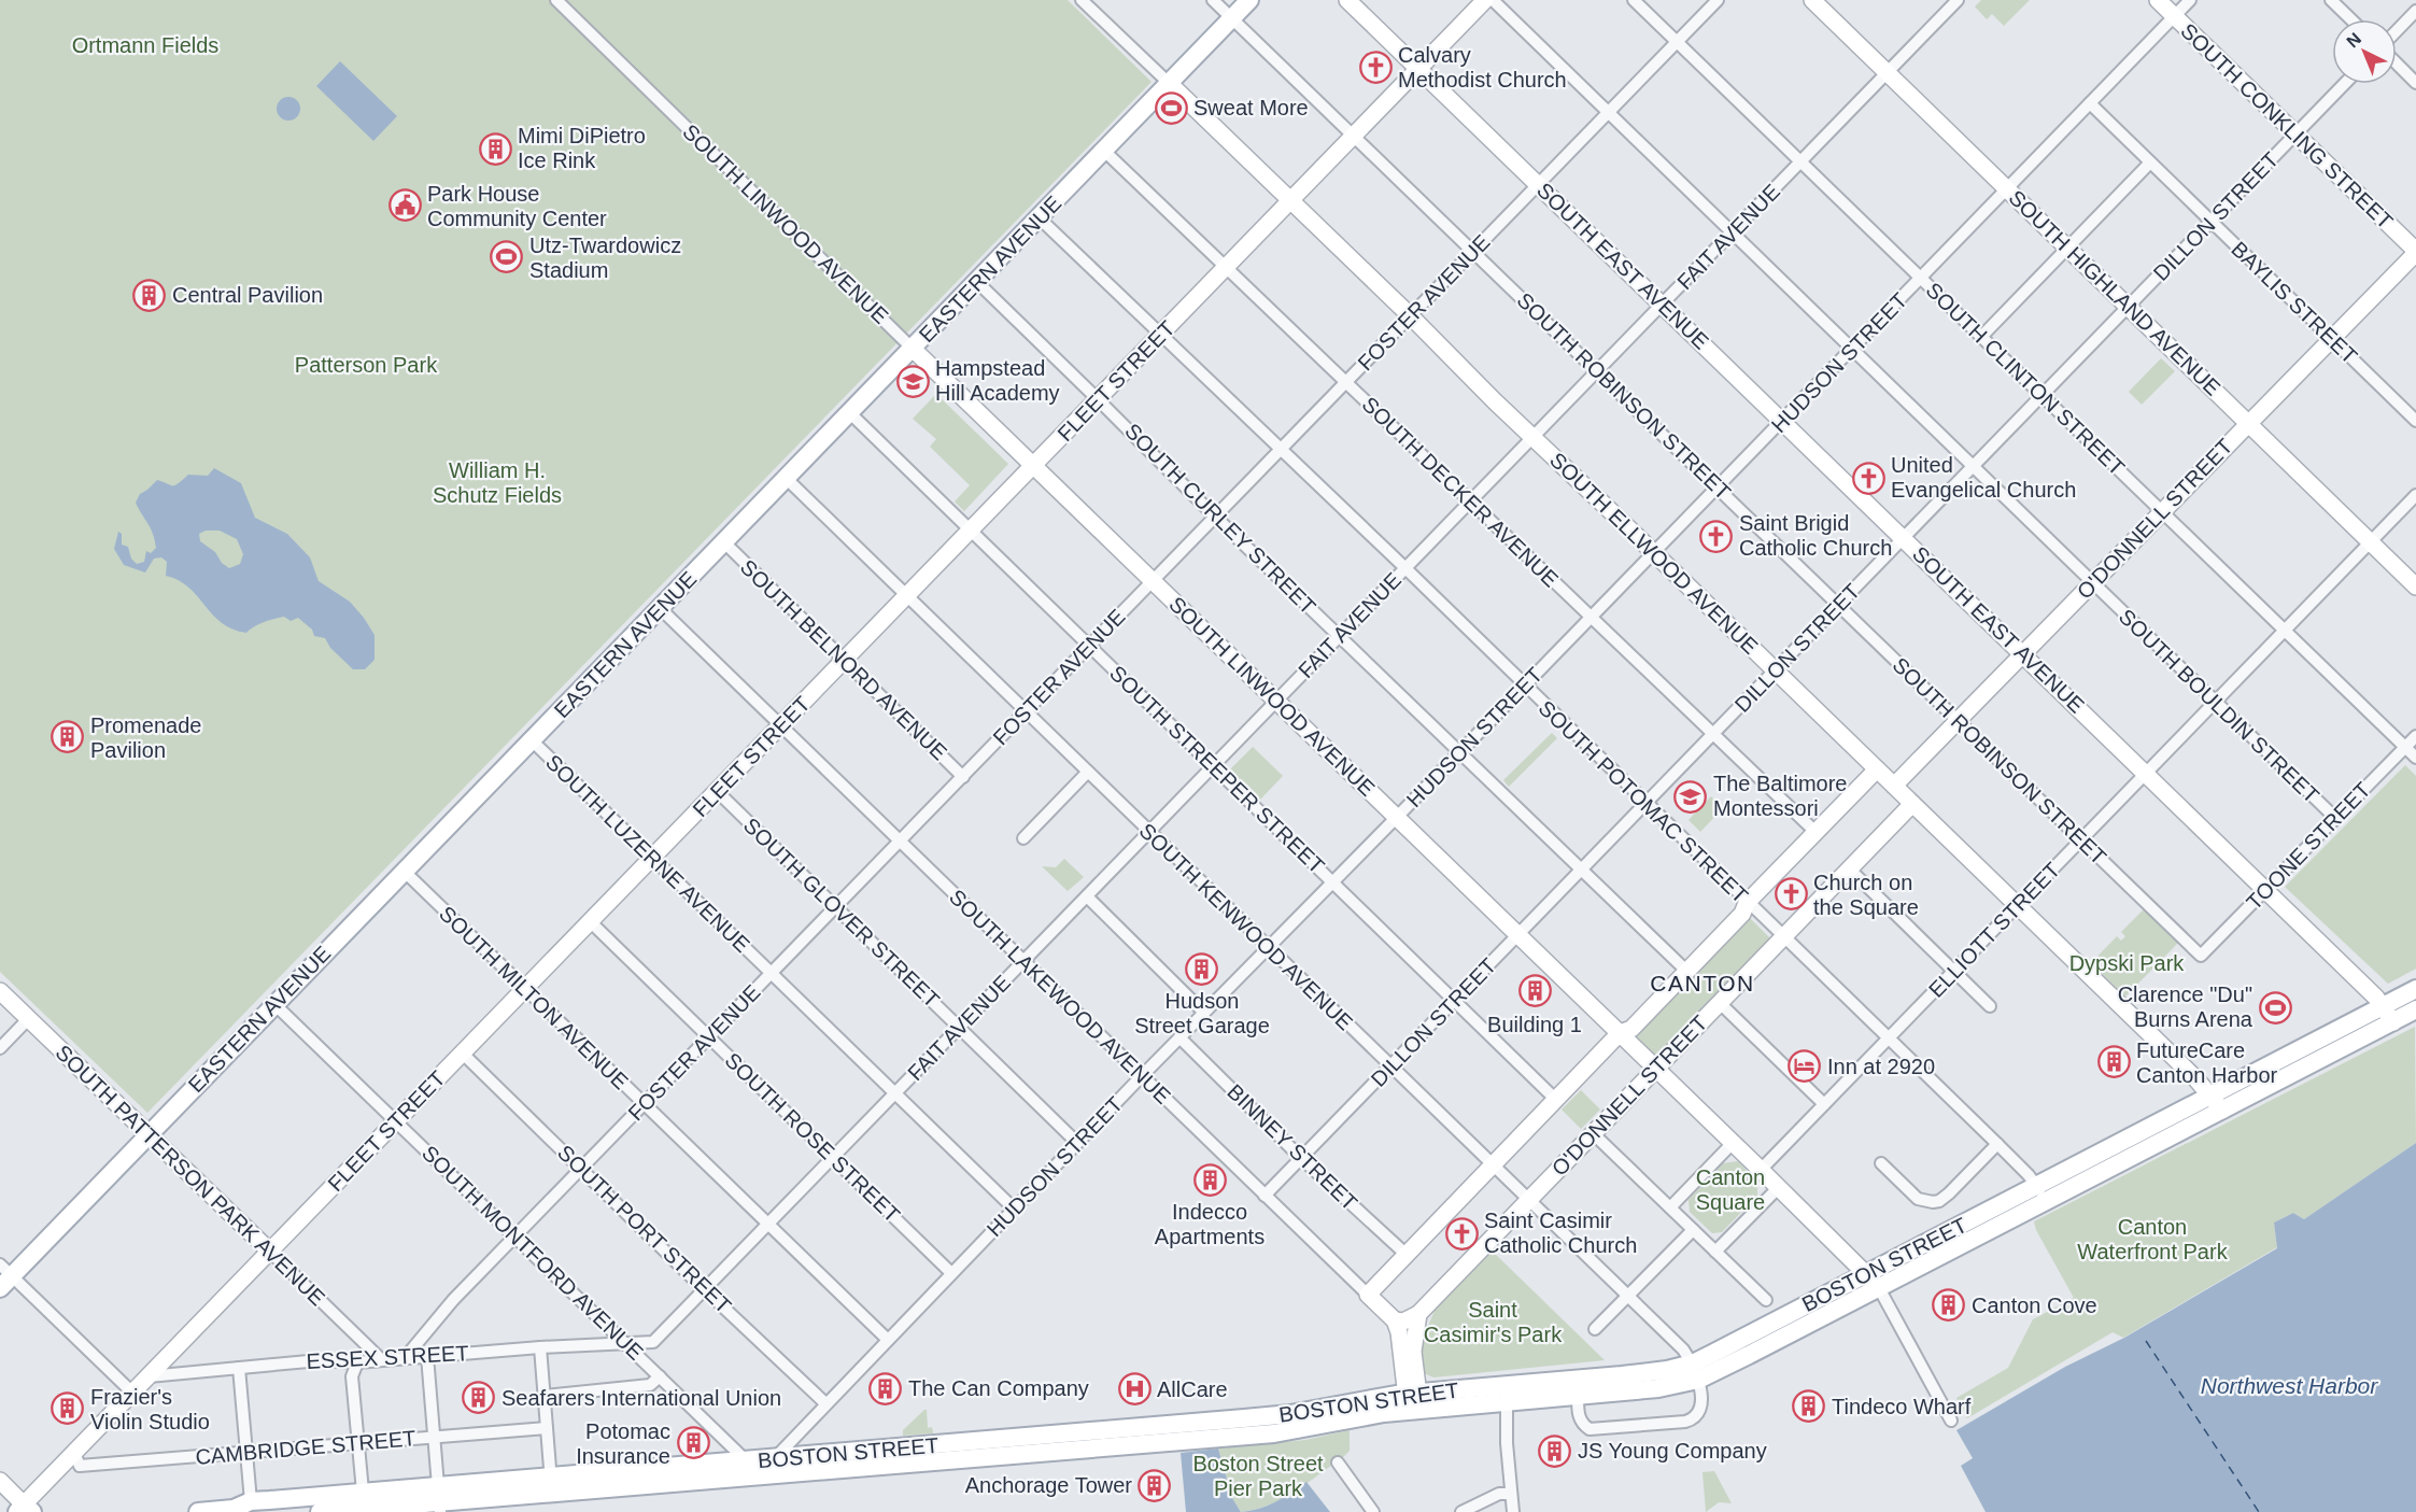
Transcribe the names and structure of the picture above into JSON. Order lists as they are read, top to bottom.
{
  "streets": {
    "main road": ["EASTERN AVENUE", "BOSTON STREET"],
    "street": [
      "SOUTH CONKLING STREET",
      "DILLON STREET",
      "SOUTH LINWOOD AVENUE",
      "FAIT AVENUE",
      "SOUTH EAST AVENUE",
      "SOUTH HIGHLAND AVENUE",
      "FOSTER AVENUE",
      "BAYLIS STREET",
      "HUDSON STREET",
      "SOUTH CLINTON STREET",
      "FLEET STREET",
      "SOUTH ROBINSON STREET",
      "SOUTH DECKER AVENUE",
      "SOUTH CURLEY STREET",
      "O'DONNELL STREET",
      "SOUTH ELLWOOD AVENUE",
      "SOUTH BELNORD AVENUE",
      "SOUTH BOULDIN STREET",
      "SOUTH STREEPER STREET",
      "SOUTH POTOMAC STREET",
      "TOONE STREET",
      "SOUTH LUZERNE AVENUE",
      "SOUTH GLOVER STREET",
      "SOUTH KENWOOD AVENUE",
      "ELLIOTT STREET",
      "SOUTH LAKEWOOD AVENUE",
      "SOUTH MILTON AVENUE",
      "SOUTH ROSE STREET",
      "BINNEY STREET",
      "SOUTH PATTERSON PARK AVENUE",
      "SOUTH PORT STREET",
      "SOUTH MONTFORD AVENUE",
      "ESSEX STREET",
      "CAMBRIDGE STREET"
    ]
  },
  "crossings": [
    ["SOUTH CONKLING STREET", "DILLON STREET"],
    ["SOUTH CONKLING STREET", "HUDSON STREET"],
    ["SOUTH CONKLING STREET", "O'DONNELL STREET"],
    ["DILLON STREET", "SOUTH LINWOOD AVENUE"],
    ["DILLON STREET", "SOUTH EAST AVENUE"],
    ["DILLON STREET", "SOUTH HIGHLAND AVENUE"],
    ["DILLON STREET", "BAYLIS STREET"],
    ["DILLON STREET", "SOUTH CLINTON STREET"],
    ["DILLON STREET", "SOUTH ROBINSON STREET"],
    ["DILLON STREET", "SOUTH DECKER AVENUE"],
    ["DILLON STREET", "SOUTH CURLEY STREET"],
    ["DILLON STREET", "SOUTH ELLWOOD AVENUE"],
    ["DILLON STREET", "SOUTH BOULDIN STREET"],
    ["DILLON STREET", "SOUTH STREEPER STREET"],
    ["DILLON STREET", "SOUTH POTOMAC STREET"],
    ["DILLON STREET", "SOUTH KENWOOD AVENUE"],
    ["DILLON STREET", "SOUTH LAKEWOOD AVENUE"],
    ["DILLON STREET", "BINNEY STREET"],
    ["SOUTH LINWOOD AVENUE", "FAIT AVENUE"],
    ["SOUTH LINWOOD AVENUE", "EASTERN AVENUE"],
    ["SOUTH LINWOOD AVENUE", "FOSTER AVENUE"],
    ["SOUTH LINWOOD AVENUE", "HUDSON STREET"],
    ["SOUTH LINWOOD AVENUE", "FLEET STREET"],
    ["SOUTH LINWOOD AVENUE", "O'DONNELL STREET"],
    ["SOUTH LINWOOD AVENUE", "ELLIOTT STREET"],
    ["SOUTH LINWOOD AVENUE", "BOSTON STREET"],
    ["FAIT AVENUE", "SOUTH EAST AVENUE"],
    ["FAIT AVENUE", "SOUTH HIGHLAND AVENUE"],
    ["FAIT AVENUE", "SOUTH CLINTON STREET"],
    ["FAIT AVENUE", "SOUTH ROBINSON STREET"],
    ["FAIT AVENUE", "SOUTH DECKER AVENUE"],
    ["FAIT AVENUE", "SOUTH CURLEY STREET"],
    ["FAIT AVENUE", "SOUTH ELLWOOD AVENUE"],
    ["FAIT AVENUE", "SOUTH BOULDIN STREET"],
    ["FAIT AVENUE", "SOUTH STREEPER STREET"],
    ["FAIT AVENUE", "SOUTH POTOMAC STREET"],
    ["FAIT AVENUE", "SOUTH LUZERNE AVENUE"],
    ["FAIT AVENUE", "SOUTH GLOVER STREET"],
    ["FAIT AVENUE", "SOUTH KENWOOD AVENUE"],
    ["FAIT AVENUE", "SOUTH LAKEWOOD AVENUE"],
    ["FAIT AVENUE", "SOUTH MILTON AVENUE"],
    ["FAIT AVENUE", "SOUTH ROSE STREET"],
    ["FAIT AVENUE", "SOUTH PORT STREET"],
    ["FAIT AVENUE", "SOUTH MONTFORD AVENUE"],
    ["FAIT AVENUE", "ESSEX STREET"],
    ["SOUTH EAST AVENUE", "FOSTER AVENUE"],
    ["SOUTH EAST AVENUE", "HUDSON STREET"],
    ["SOUTH EAST AVENUE", "FLEET STREET"],
    ["SOUTH EAST AVENUE", "O'DONNELL STREET"],
    ["SOUTH EAST AVENUE", "TOONE STREET"],
    ["SOUTH EAST AVENUE", "ELLIOTT STREET"],
    ["SOUTH EAST AVENUE", "BOSTON STREET"],
    ["EASTERN AVENUE", "SOUTH ROBINSON STREET"],
    ["EASTERN AVENUE", "SOUTH DECKER AVENUE"],
    ["EASTERN AVENUE", "SOUTH CURLEY STREET"],
    ["EASTERN AVENUE", "SOUTH ELLWOOD AVENUE"],
    ["EASTERN AVENUE", "SOUTH BELNORD AVENUE"],
    ["EASTERN AVENUE", "SOUTH STREEPER STREET"],
    ["EASTERN AVENUE", "SOUTH POTOMAC STREET"],
    ["EASTERN AVENUE", "SOUTH LUZERNE AVENUE"],
    ["EASTERN AVENUE", "SOUTH KENWOOD AVENUE"],
    ["EASTERN AVENUE", "SOUTH LAKEWOOD AVENUE"],
    ["EASTERN AVENUE", "SOUTH MILTON AVENUE"],
    ["EASTERN AVENUE", "SOUTH PATTERSON PARK AVENUE"],
    ["EASTERN AVENUE", "SOUTH MONTFORD AVENUE"],
    ["SOUTH HIGHLAND AVENUE", "HUDSON STREET"],
    ["SOUTH HIGHLAND AVENUE", "O'DONNELL STREET"],
    ["SOUTH HIGHLAND AVENUE", "ELLIOTT STREET"],
    ["FOSTER AVENUE", "SOUTH CLINTON STREET"],
    ["FOSTER AVENUE", "SOUTH ROBINSON STREET"],
    ["FOSTER AVENUE", "SOUTH DECKER AVENUE"],
    ["FOSTER AVENUE", "SOUTH CURLEY STREET"],
    ["FOSTER AVENUE", "SOUTH ELLWOOD AVENUE"],
    ["FOSTER AVENUE", "SOUTH BELNORD AVENUE"],
    ["FOSTER AVENUE", "SOUTH BOULDIN STREET"],
    ["FOSTER AVENUE", "SOUTH STREEPER STREET"],
    ["FOSTER AVENUE", "SOUTH POTOMAC STREET"],
    ["FOSTER AVENUE", "SOUTH LUZERNE AVENUE"],
    ["FOSTER AVENUE", "SOUTH GLOVER STREET"],
    ["FOSTER AVENUE", "SOUTH KENWOOD AVENUE"],
    ["FOSTER AVENUE", "SOUTH LAKEWOOD AVENUE"],
    ["FOSTER AVENUE", "SOUTH MILTON AVENUE"],
    ["FOSTER AVENUE", "SOUTH ROSE STREET"],
    ["FOSTER AVENUE", "SOUTH PORT STREET"],
    ["FOSTER AVENUE", "SOUTH MONTFORD AVENUE"],
    ["FOSTER AVENUE", "ESSEX STREET"],
    ["BAYLIS STREET", "HUDSON STREET"],
    ["BAYLIS STREET", "O'DONNELL STREET"],
    ["HUDSON STREET", "SOUTH CLINTON STREET"],
    ["HUDSON STREET", "SOUTH ROBINSON STREET"],
    ["HUDSON STREET", "SOUTH DECKER AVENUE"],
    ["HUDSON STREET", "SOUTH CURLEY STREET"],
    ["HUDSON STREET", "SOUTH ELLWOOD AVENUE"],
    ["HUDSON STREET", "SOUTH BOULDIN STREET"],
    ["HUDSON STREET", "SOUTH STREEPER STREET"],
    ["HUDSON STREET", "SOUTH POTOMAC STREET"],
    ["HUDSON STREET", "SOUTH LUZERNE AVENUE"],
    ["HUDSON STREET", "SOUTH GLOVER STREET"],
    ["HUDSON STREET", "SOUTH KENWOOD AVENUE"],
    ["HUDSON STREET", "SOUTH LAKEWOOD AVENUE"],
    ["HUDSON STREET", "SOUTH MILTON AVENUE"],
    ["HUDSON STREET", "SOUTH ROSE STREET"],
    ["HUDSON STREET", "BINNEY STREET"],
    ["HUDSON STREET", "SOUTH PORT STREET"],
    ["HUDSON STREET", "SOUTH MONTFORD AVENUE"],
    ["HUDSON STREET", "BOSTON STREET"],
    ["SOUTH CLINTON STREET", "O'DONNELL STREET"],
    ["SOUTH CLINTON STREET", "TOONE STREET"],
    ["SOUTH CLINTON STREET", "ELLIOTT STREET"],
    ["FLEET STREET", "SOUTH ROBINSON STREET"],
    ["FLEET STREET", "SOUTH DECKER AVENUE"],
    ["FLEET STREET", "SOUTH CURLEY STREET"],
    ["FLEET STREET", "SOUTH ELLWOOD AVENUE"],
    ["FLEET STREET", "SOUTH BELNORD AVENUE"],
    ["FLEET STREET", "SOUTH STREEPER STREET"],
    ["FLEET STREET", "SOUTH POTOMAC STREET"],
    ["FLEET STREET", "SOUTH LUZERNE AVENUE"],
    ["FLEET STREET", "SOUTH GLOVER STREET"],
    ["FLEET STREET", "SOUTH KENWOOD AVENUE"],
    ["FLEET STREET", "SOUTH LAKEWOOD AVENUE"],
    ["FLEET STREET", "SOUTH MILTON AVENUE"],
    ["FLEET STREET", "SOUTH ROSE STREET"],
    ["FLEET STREET", "SOUTH PATTERSON PARK AVENUE"],
    ["FLEET STREET", "SOUTH PORT STREET"],
    ["FLEET STREET", "SOUTH MONTFORD AVENUE"],
    ["FLEET STREET", "ESSEX STREET"],
    ["FLEET STREET", "CAMBRIDGE STREET"],
    ["SOUTH ROBINSON STREET", "O'DONNELL STREET"],
    ["SOUTH ROBINSON STREET", "TOONE STREET"],
    ["SOUTH ROBINSON STREET", "ELLIOTT STREET"],
    ["O'DONNELL STREET", "SOUTH ELLWOOD AVENUE"],
    ["O'DONNELL STREET", "SOUTH BOULDIN STREET"],
    ["O'DONNELL STREET", "SOUTH POTOMAC STREET"],
    ["O'DONNELL STREET", "SOUTH KENWOOD AVENUE"],
    ["SOUTH ELLWOOD AVENUE", "ELLIOTT STREET"],
    ["SOUTH ELLWOOD AVENUE", "BOSTON STREET"],
    ["SOUTH BOULDIN STREET", "TOONE STREET"],
    ["SOUTH BOULDIN STREET", "ELLIOTT STREET"],
    ["SOUTH POTOMAC STREET", "ELLIOTT STREET"],
    ["SOUTH POTOMAC STREET", "BOSTON STREET"],
    ["SOUTH KENWOOD AVENUE", "BOSTON STREET"],
    ["SOUTH PATTERSON PARK AVENUE", "ESSEX STREET"],
    ["SOUTH MONTFORD AVENUE", "BOSTON STREET"],
    ["SOUTH MONTFORD AVENUE", "ESSEX STREET"]
  ],
  "districts": ["CANTON"],
  "water": ["Northwest Harbor"],
  "parks": [
    "Ortmann Fields",
    "Patterson Park",
    "William H. Schutz Fields",
    "Dypski Park",
    "Canton Square",
    "Canton Waterfront Park",
    "Saint Casimir's Park",
    "Boston Street Pier Park"
  ],
  "places": {
    "church": [
      "Calvary Methodist Church",
      "United Evangelical Church",
      "Saint Brigid Catholic Church",
      "Church on the Square",
      "Saint Casimir Catholic Church"
    ],
    "sports": ["Sweat More", "Utz-Twardowicz Stadium", "Clarence \"Du\" Burns Arena"],
    "building": [
      "Mimi DiPietro Ice Rink",
      "Central Pavilion",
      "Promenade Pavilion",
      "Hudson Street Garage",
      "Building 1",
      "FutureCare Canton Harbor",
      "Indecco Apartments",
      "Canton Cove",
      "The Can Company",
      "Seafarers International Union",
      "Tindeco Wharf",
      "Frazier's Violin Studio",
      "Potomac Insurance",
      "JS Young Company",
      "Anchorage Tower"
    ],
    "public building": ["Park House Community Center"],
    "school or university": ["Hampstead Hill Academy", "The Baltimore Montessori"],
    "hotel": ["Inn at 2920"],
    "hospital": ["AllCare"]
  },
  "north": "top left"
}
